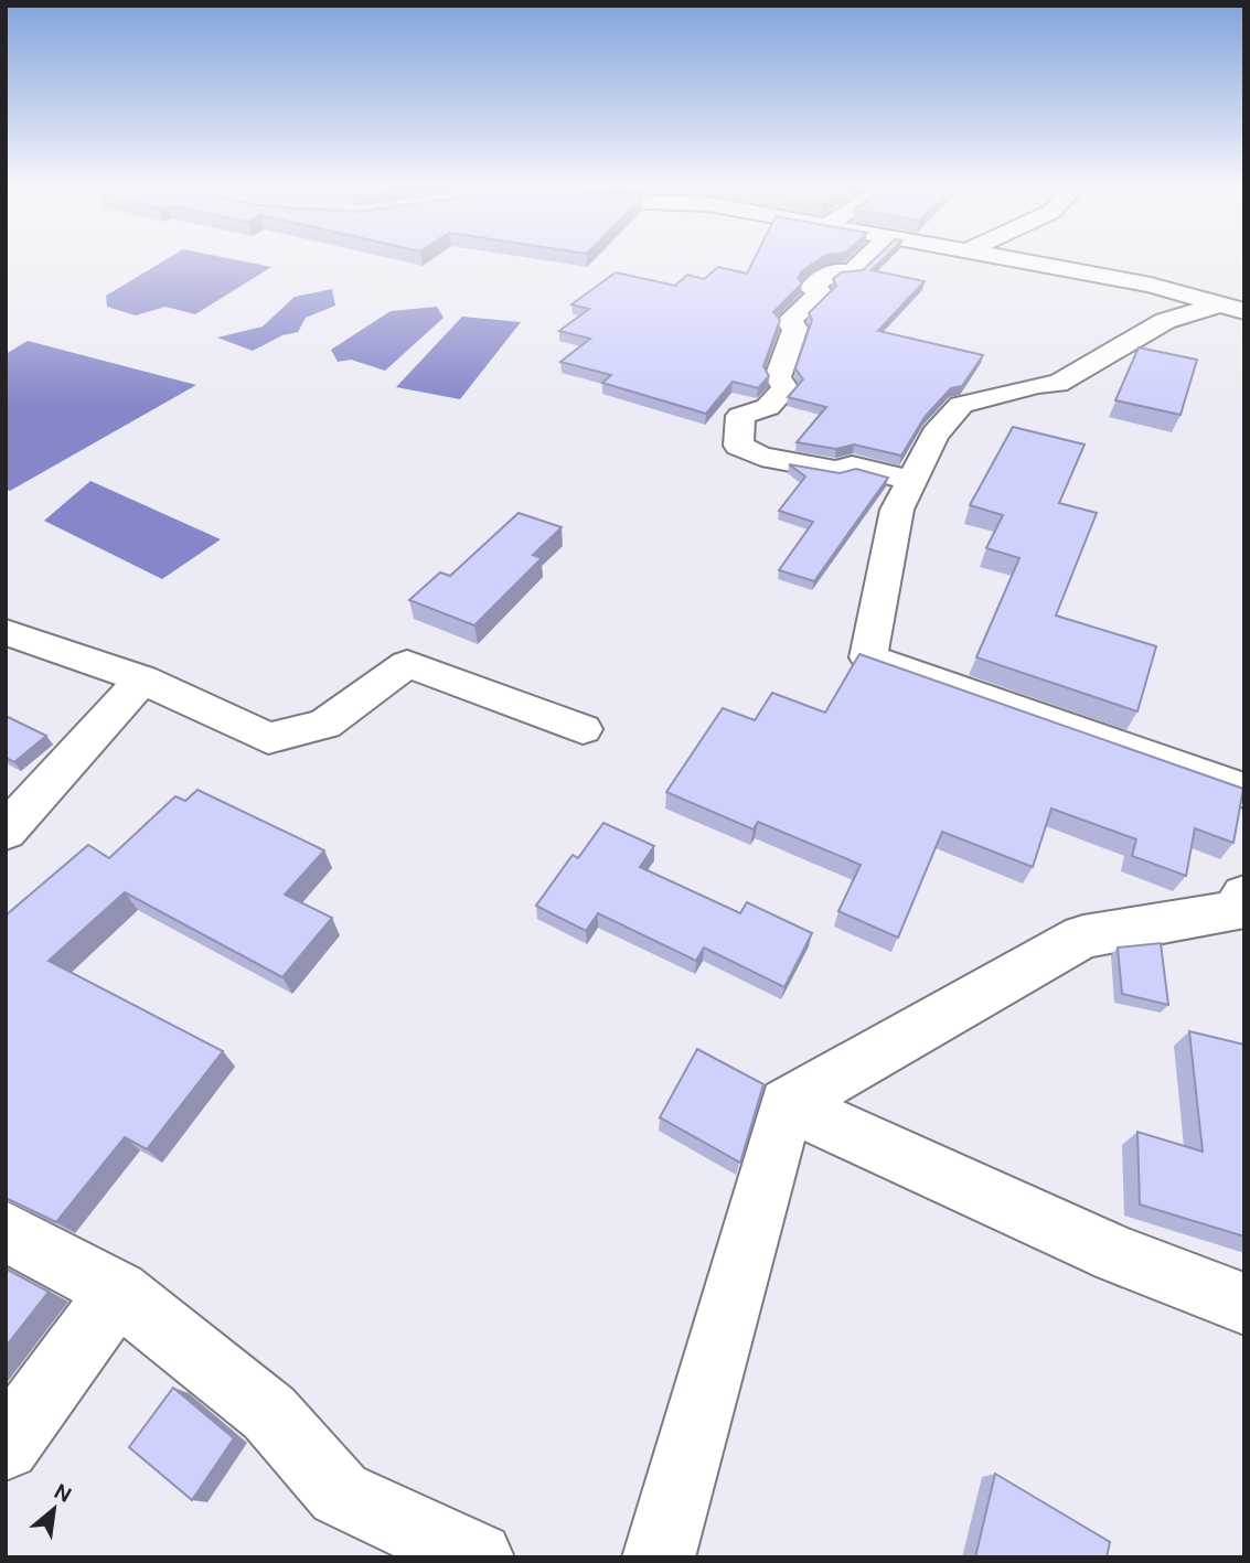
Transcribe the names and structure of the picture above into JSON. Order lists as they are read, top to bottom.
{
  "north": "top right"
}
